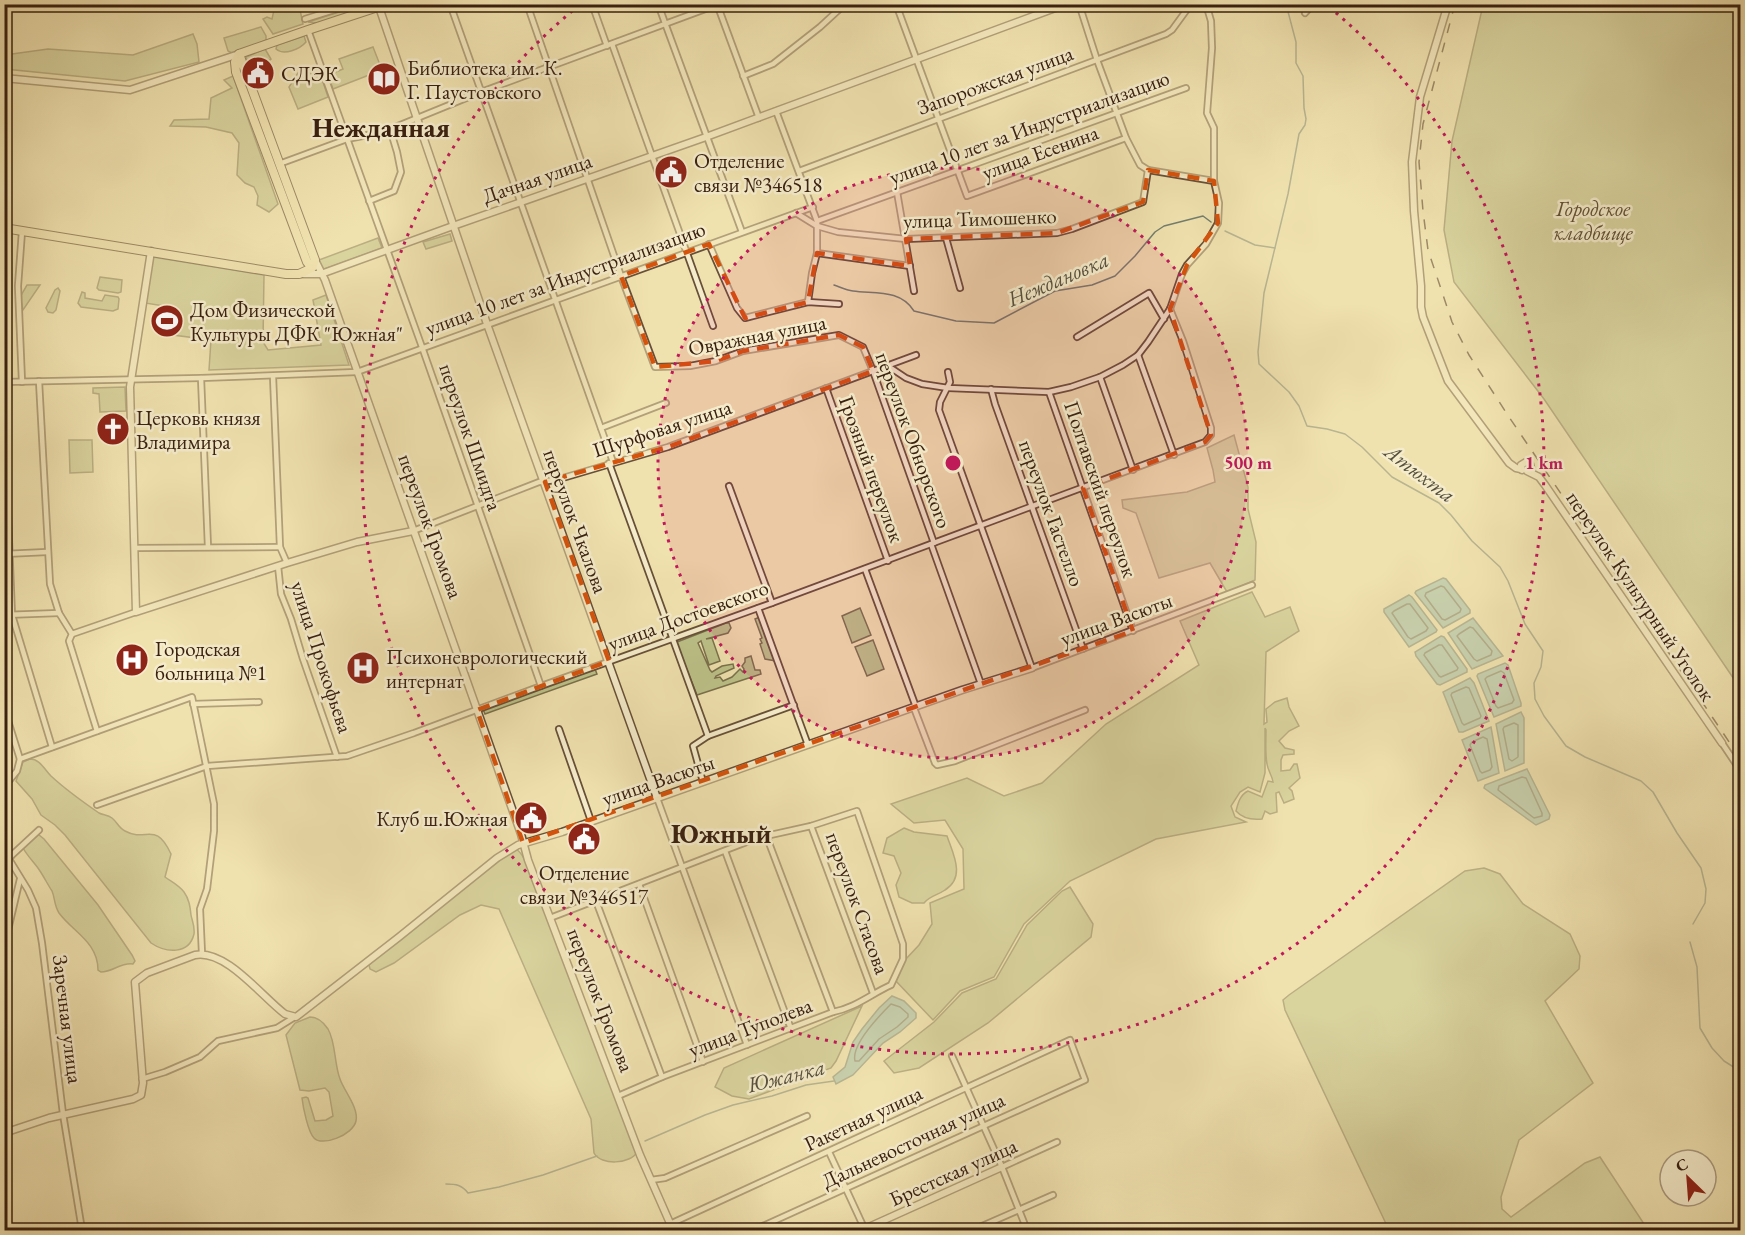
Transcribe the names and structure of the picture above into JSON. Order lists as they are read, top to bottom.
{
  "streets": {
    "main road": ["Дачная улица", "переулок Громова"],
    "street": [
      "Запорожская улица",
      "улица 10 лет за Индустриализацию",
      "улица Есенина",
      "улица Тимошенко",
      "Овражная улица",
      "Шурфовая улица",
      "переулок Шмидта",
      "переулок Обнорского",
      "Грозный переулок",
      "Полтавский переулок",
      "переулок Гастелло",
      "переулок Чкалова",
      "переулок Культурный Уголок",
      "улица Достоевского",
      "улица Васюты",
      "улица Прокофьева",
      "переулок Стасова",
      "Заречная улица",
      "улица Туполева",
      "Ракетная улица",
      "Дальневосточная улица",
      "Брестская улица"
    ]
  },
  "crossings": [
    ["улица 10 лет за Индустриализацию", "улица Есенина"],
    ["улица 10 лет за Индустриализацию", "улица Тимошенко"],
    ["улица 10 лет за Индустриализацию", "Овражная улица"],
    ["улица 10 лет за Индустриализацию", "переулок Шмидта"],
    ["улица 10 лет за Индустриализацию", "переулок Чкалова"],
    ["улица 10 лет за Индустриализацию", "переулок Громова"],
    ["улица 10 лет за Индустриализацию", "улица Прокофьева"],
    ["Дачная улица", "переулок Шмидта"],
    ["Дачная улица", "переулок Чкалова"],
    ["Дачная улица", "переулок Громова"],
    ["Овражная улица", "переулок Обнорского"],
    ["Шурфовая улица", "переулок Шмидта"],
    ["Шурфовая улица", "переулок Обнорского"],
    ["Шурфовая улица", "Грозный переулок"],
    ["Шурфовая улица", "переулок Чкалова"],
    ["Шурфовая улица", "переулок Громова"],
    ["Шурфовая улица", "улица Прокофьева"],
    ["переулок Шмидта", "улица Достоевского"],
    ["переулок Обнорского", "улица Достоевского"],
    ["переулок Обнорского", "улица Васюты"],
    ["Грозный переулок", "улица Достоевского"],
    ["Полтавский переулок", "улица Достоевского"],
    ["Полтавский переулок", "улица Васюты"],
    ["переулок Гастелло", "улица Достоевского"],
    ["переулок Гастелло", "улица Васюты"],
    ["переулок Чкалова", "улица Достоевского"],
    ["переулок Чкалова", "улица Васюты"],
    ["переулок Чкалова", "улица Туполева"],
    ["переулок Громова", "улица Достоевского"],
    ["переулок Громова", "улица Васюты"],
    ["переулок Громова", "улица Туполева"],
    ["переулок Громова", "Ракетная улица"],
    ["улица Достоевского", "улица Прокофьева"],
    ["переулок Стасова", "улица Туполева"],
    ["Ракетная улица", "Дальневосточная улица"]
  ],
  "districts": ["Нежданная", "Южный"],
  "water": ["Неждановка", "Атюхта", "Южанка"],
  "parks": ["Городское кладбище"],
  "places": {
    "public building": [
      "СДЭК",
      "Отделение связи №346518",
      "Клуб ш.Южная",
      "Отделение связи №346517"
    ],
    "library": ["Библиотека им. К. Г. Паустовского"],
    "sports": ["Дом Физической Культуры ДФК \"Южная\""],
    "church": ["Церковь князя Владимира"],
    "hospital": ["Городская больница №1", "Психоневрологический интернат"]
  },
  "north": "top left",
  "rings": ["500 m", "1 km"]
}
